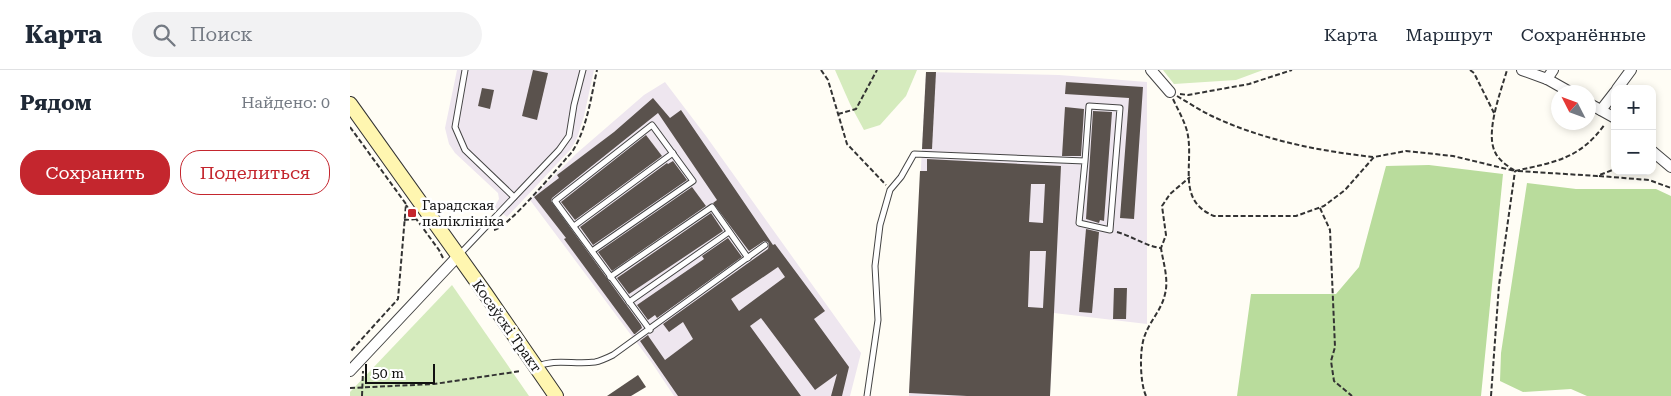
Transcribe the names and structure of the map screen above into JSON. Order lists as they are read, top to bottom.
{
  "streets": {
    "main road": ["Косаўскі Тракт"]
  },
  "places": {
    "transit": ["Гарадская паліклініка"]
  },
  "scale_bar": "50 m",
  "north": "top left",
  "page": {
    "header": "Карта",
    "search": "Поиск",
    "nav": ["Карта", "Маршрут", "Сохранённые"],
    "heading": ["Рядом", "Найдено: 0"],
    "map_buttons": ["+", "−"],
    "buttons": ["Сохранить", "Поделиться"],
    "scale": "50 m"
  }
}
